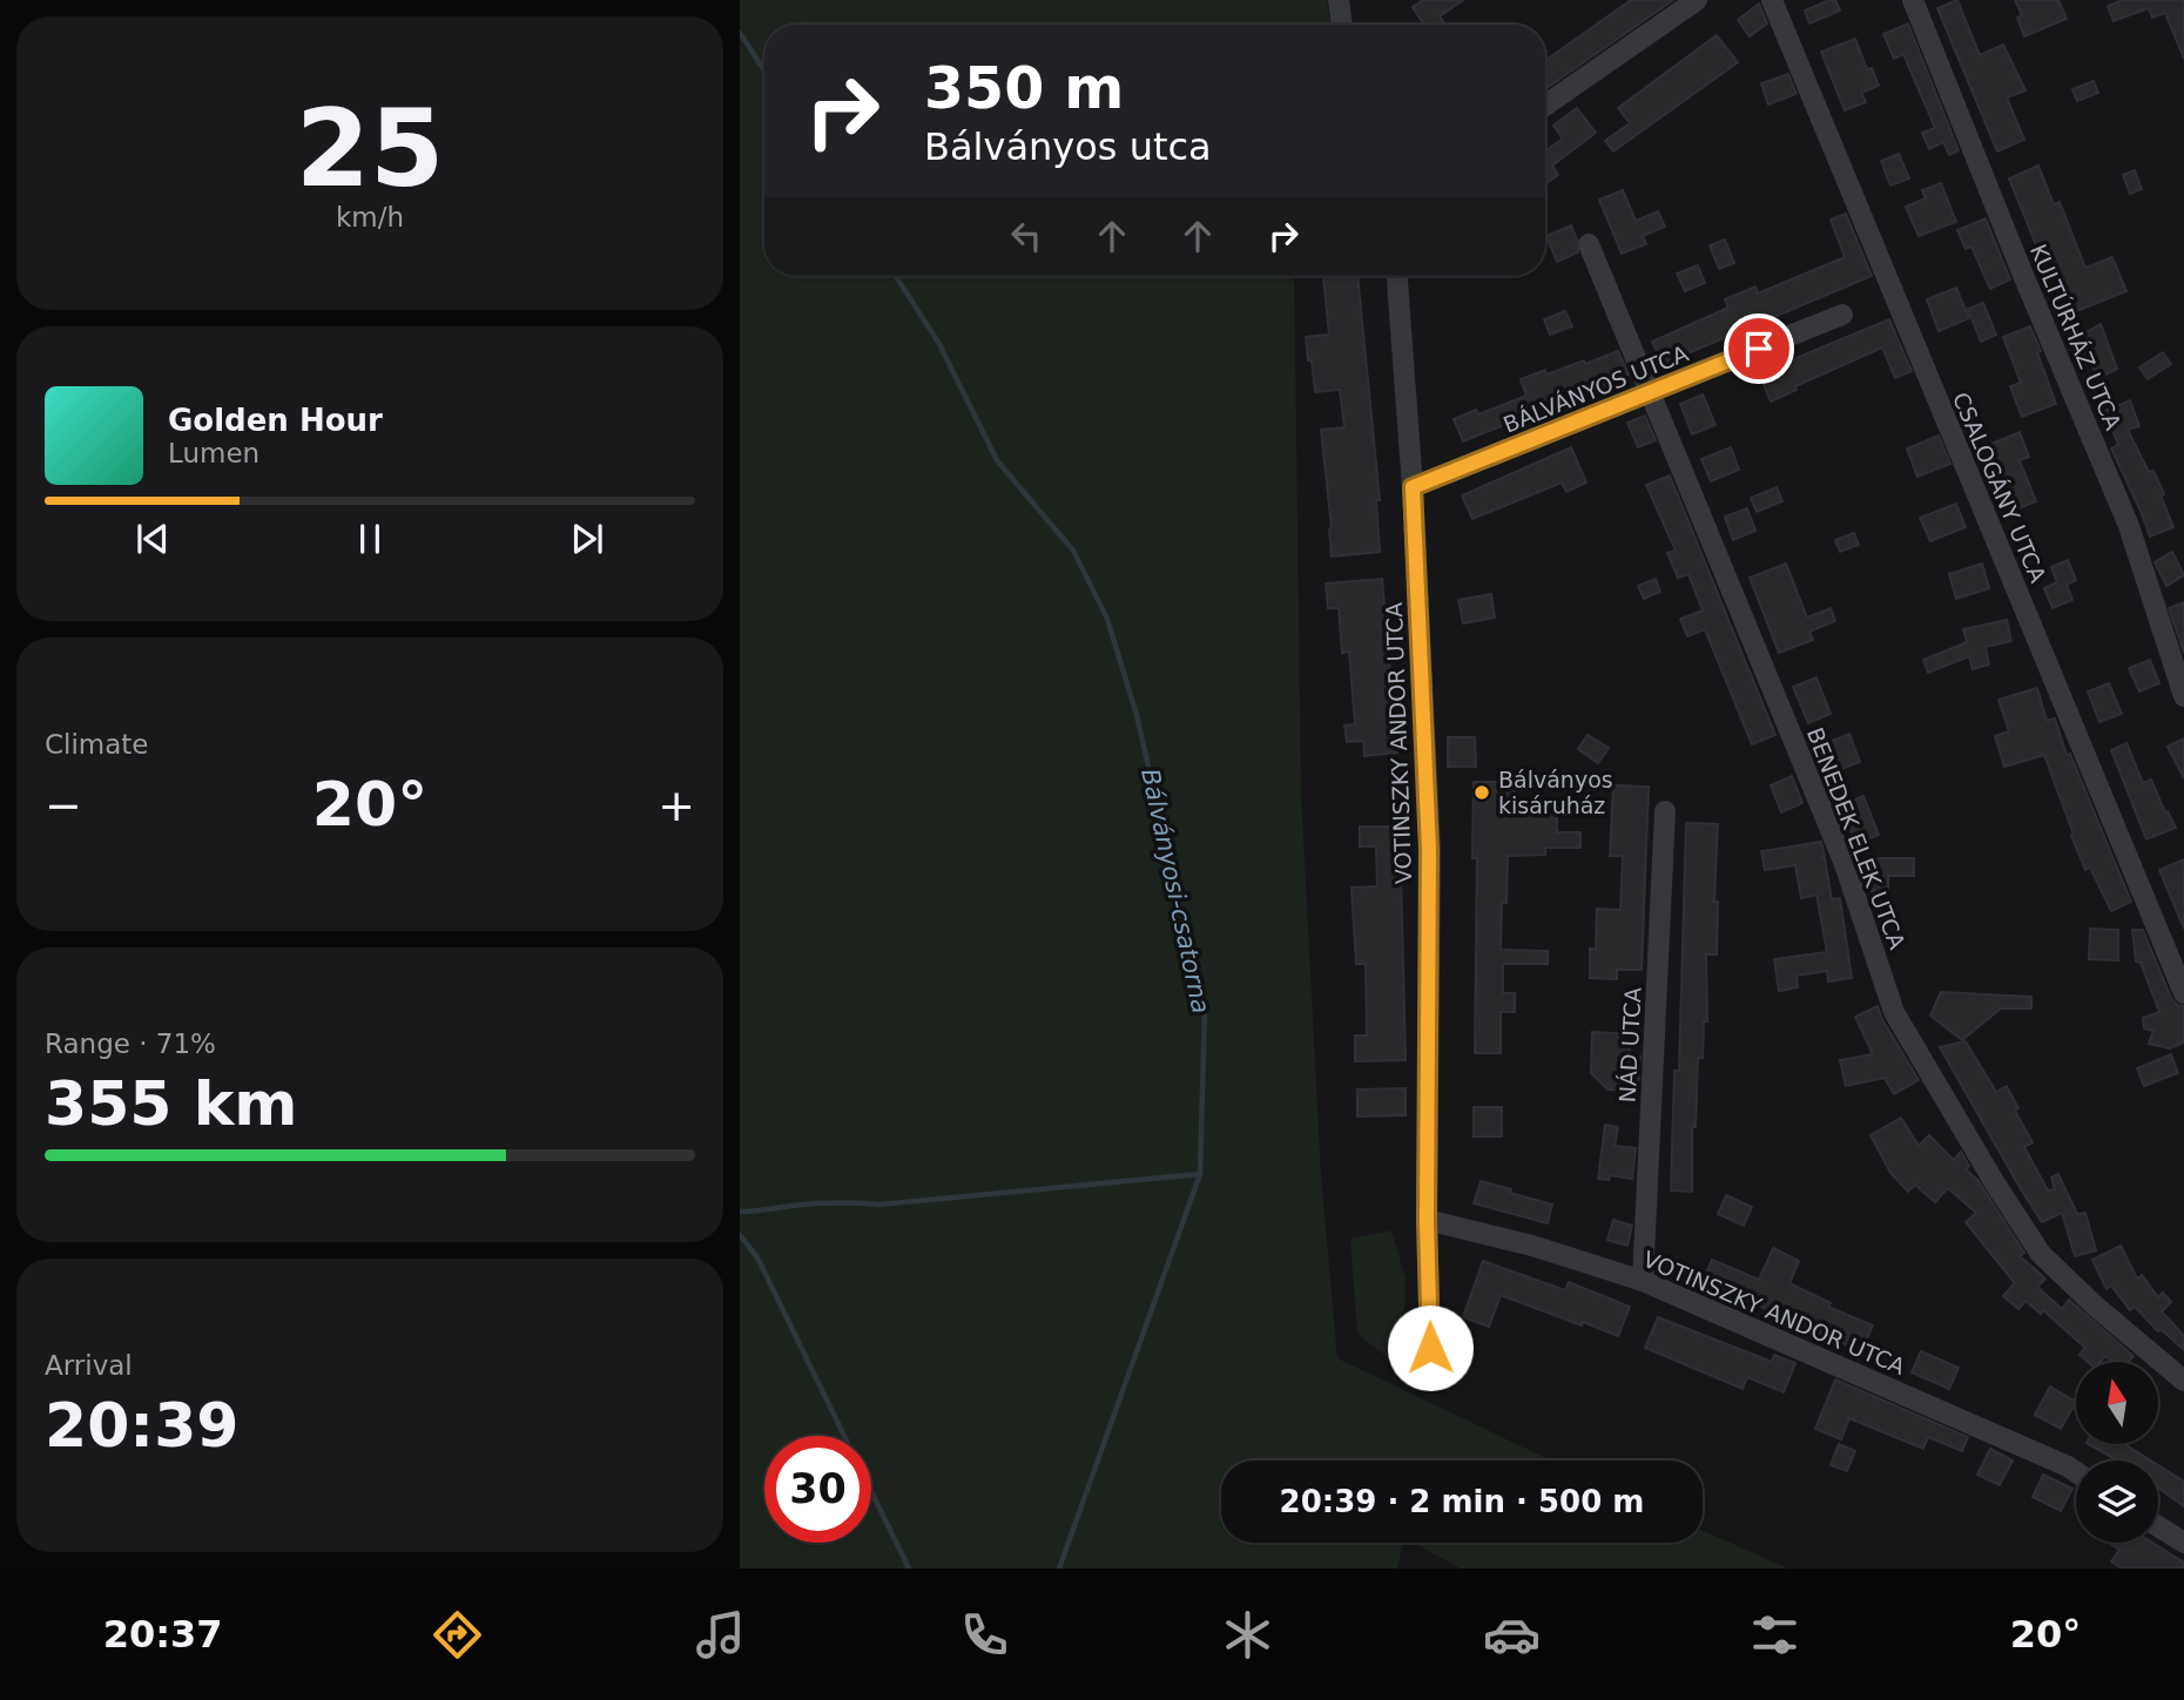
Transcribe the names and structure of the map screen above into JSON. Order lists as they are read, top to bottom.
{
  "streets": {
    "street": [
      "KULTÚRHÁZ UTCA",
      "BÁLVÁNYOS UTCA",
      "CSALOGÁNY UTCA",
      "VOTINSZKY ANDOR UTCA",
      "BENEDEK ELEK UTCA",
      "NÁD UTCA"
    ]
  },
  "crossings": [
    ["BÁLVÁNYOS UTCA", "VOTINSZKY ANDOR UTCA"],
    ["BÁLVÁNYOS UTCA", "BENEDEK ELEK UTCA"],
    ["VOTINSZKY ANDOR UTCA", "NÁD UTCA"]
  ],
  "water": ["Bálványosi-csatorna"],
  "places": ["Bálványos kisáruház"],
  "north": "top",
  "page": {
    "tile": [
      ["25", "km/h"],
      "Climate",
      ["Range · 71%", "355 km"],
      ["Arrival", "20:39"]
    ],
    "turn": ["350 m", "Bálványos utca"],
    "song": ["Golden Hour", "Lumen"],
    "heat": ["−", "20°", "+"],
    "limit": "30",
    "trip": "20:39 · 2 min · 500 m",
    "tabs": ["20:37", "20°"]
  }
}
